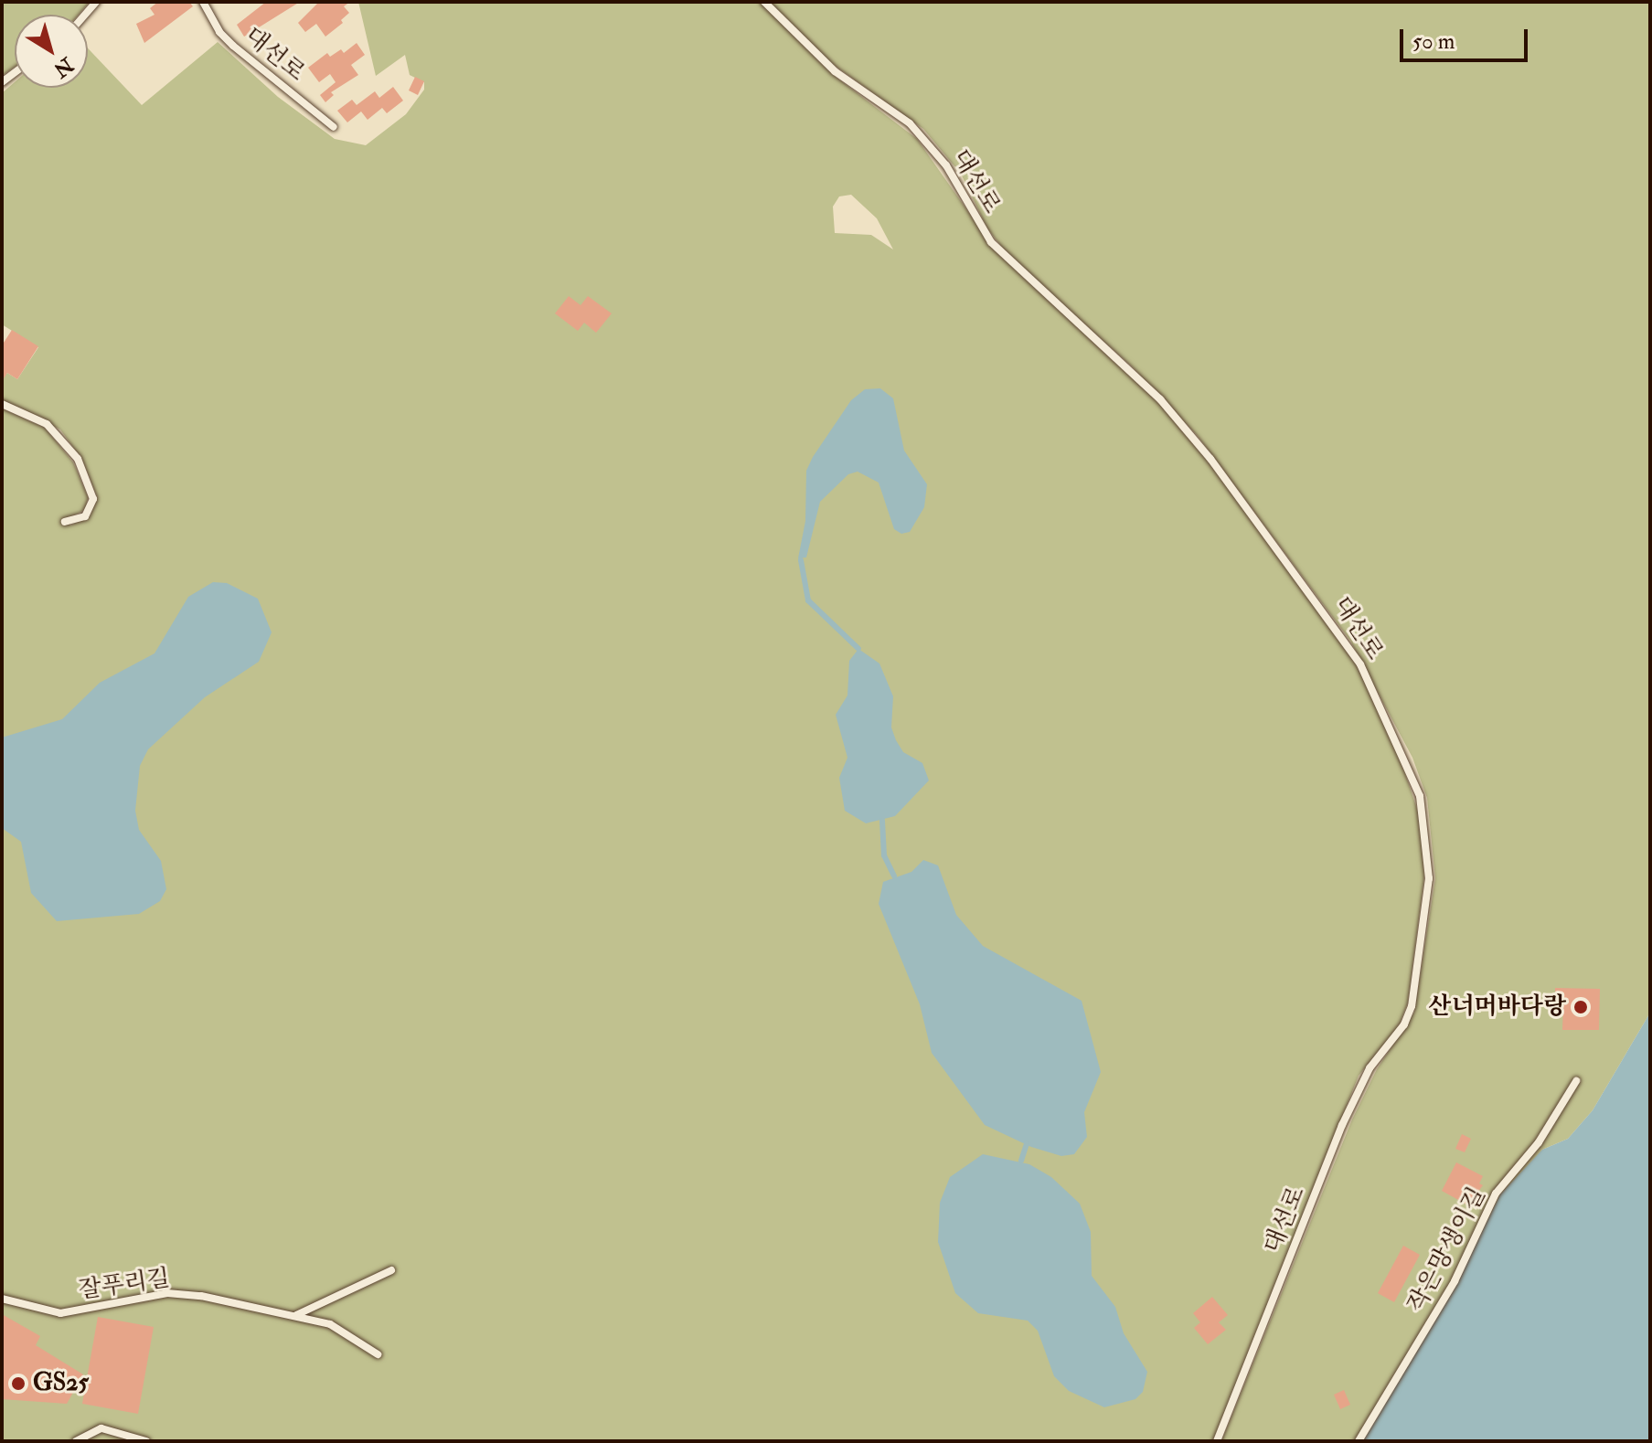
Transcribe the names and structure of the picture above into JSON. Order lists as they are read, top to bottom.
{
  "streets": {
    "lane": ["대선로", "작은망생이길", "잘푸리길"]
  },
  "places": ["산너머바다랑", "GS25"],
  "scale_bar": "50 m",
  "north": "bottom right"
}
